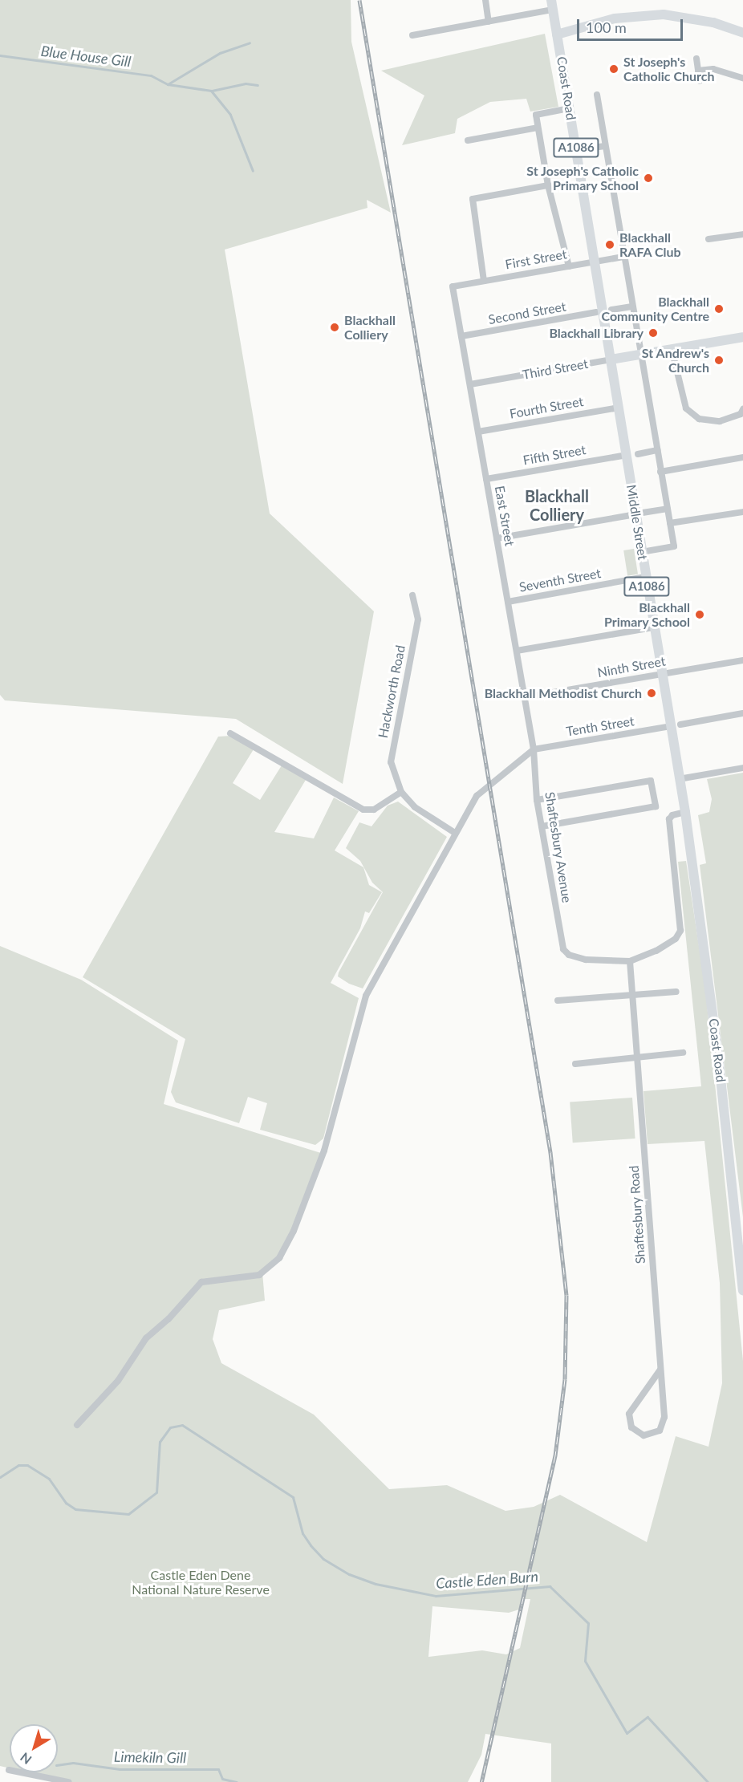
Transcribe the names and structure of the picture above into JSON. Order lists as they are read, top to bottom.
{
  "streets": {
    "main road": [
      "Coast Road",
      "A1086",
      "Third Street",
      "Middle Street"
    ],
    "street": [
      "First Street",
      "Second Street",
      "Fourth Street",
      "Fifth Street",
      "East Street",
      "Seventh Street",
      "Ninth Street",
      "Hackworth Road",
      "Tenth Street",
      "Shaftesbury Avenue",
      "Shaftesbury Road"
    ]
  },
  "crossings": [
    ["Coast Road", "First Street"],
    ["Coast Road", "Middle Street"],
    ["First Street", "East Street"],
    ["First Street", "Middle Street"],
    ["Second Street", "East Street"],
    ["Third Street", "East Street"],
    ["Third Street", "Middle Street"],
    ["Fourth Street", "East Street"],
    ["Fourth Street", "Middle Street"],
    ["Fifth Street", "East Street"],
    ["Fifth Street", "Middle Street"],
    ["East Street", "Seventh Street"],
    ["East Street", "Ninth Street"],
    ["East Street", "Tenth Street"],
    ["East Street", "Shaftesbury Avenue"],
    ["Middle Street", "Seventh Street"],
    ["Middle Street", "Ninth Street"],
    ["Middle Street", "Tenth Street"],
    ["Tenth Street", "Shaftesbury Avenue"],
    ["Shaftesbury Avenue", "Shaftesbury Road"]
  ],
  "districts": ["Blackhall Colliery"],
  "water": ["Blue House Gill", "Castle Eden Burn", "Limekiln Gill"],
  "parks": ["Castle Eden Dene National Nature Reserve"],
  "places": [
    "St Joseph's Catholic Church",
    "St Joseph's Catholic Primary School",
    "Blackhall RAFA Club",
    "Blackhall Community Centre",
    "Blackhall Colliery",
    "Blackhall Library",
    "St Andrew's Church",
    "Blackhall Primary School",
    "Blackhall Methodist Church"
  ],
  "scale_bar": "100 m",
  "north": "bottom left"
}
